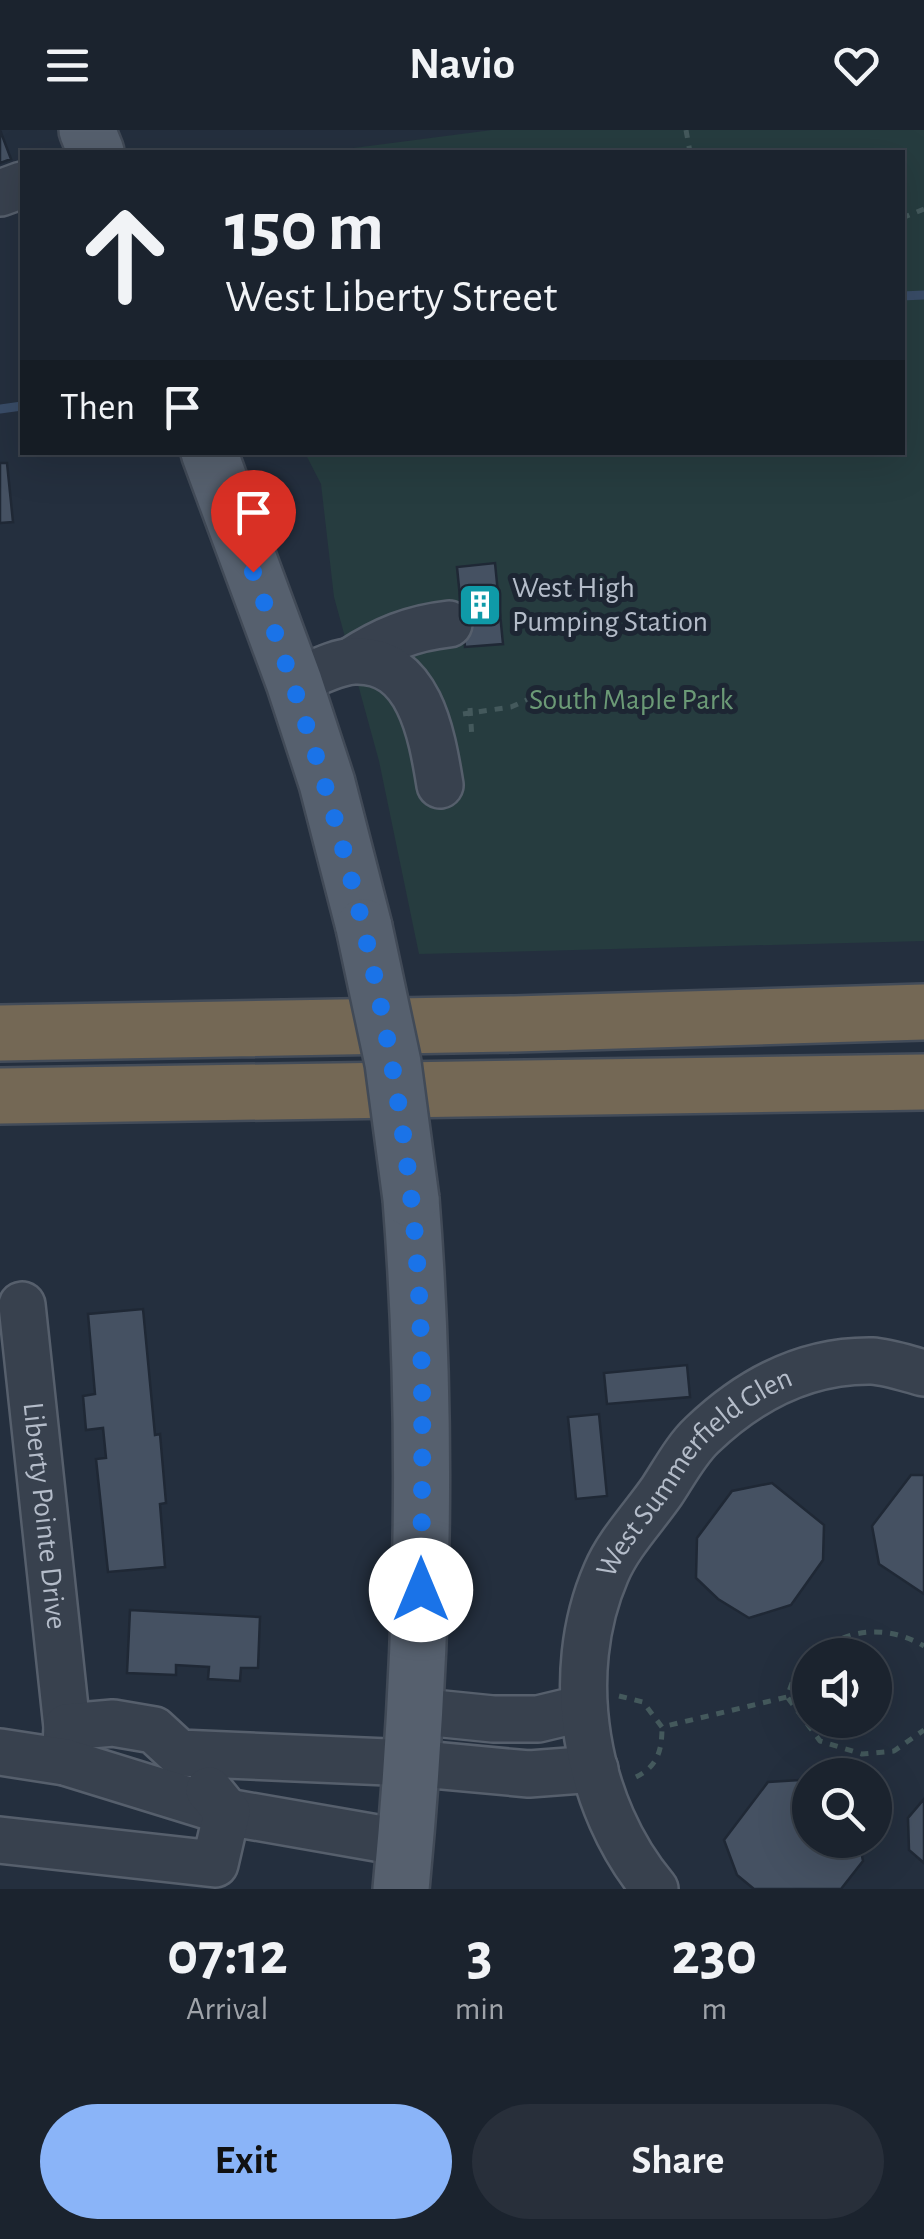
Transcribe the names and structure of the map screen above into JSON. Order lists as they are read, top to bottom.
{
  "streets": {
    "street": ["West Summerfield Glen", "Liberty Pointe Drive"]
  },
  "parks": ["South Maple Park"],
  "places": {
    "building": ["West High Pumping Station"]
  },
  "page": {
    "header": "Navio",
    "turn": ["150 m", "West Liberty Street"],
    "then": "Then",
    "eta": [
      "07:12",
      "Arrival",
      "3",
      "min",
      "230",
      "m"
    ],
    "buttons": ["Exit", "Share"]
  }
}
